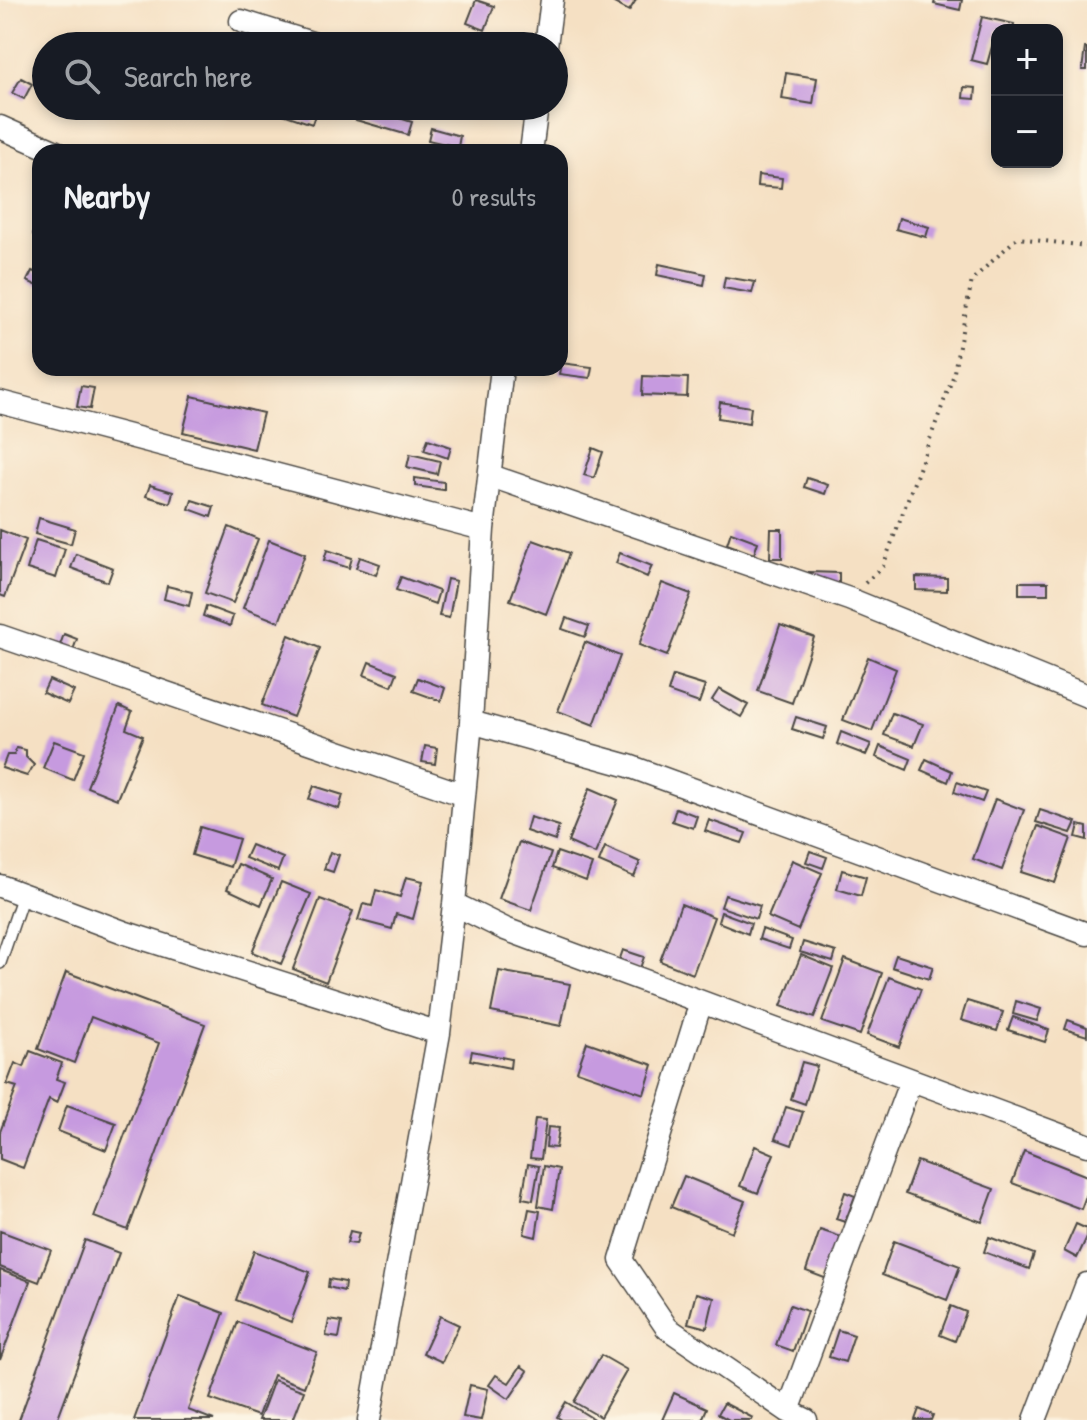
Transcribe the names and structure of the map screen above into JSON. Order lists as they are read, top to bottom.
{
  "page": {
    "map_buttons": ["+", "−"],
    "search": "Search here",
    "heading": ["Nearby", "0 results"]
  }
}
